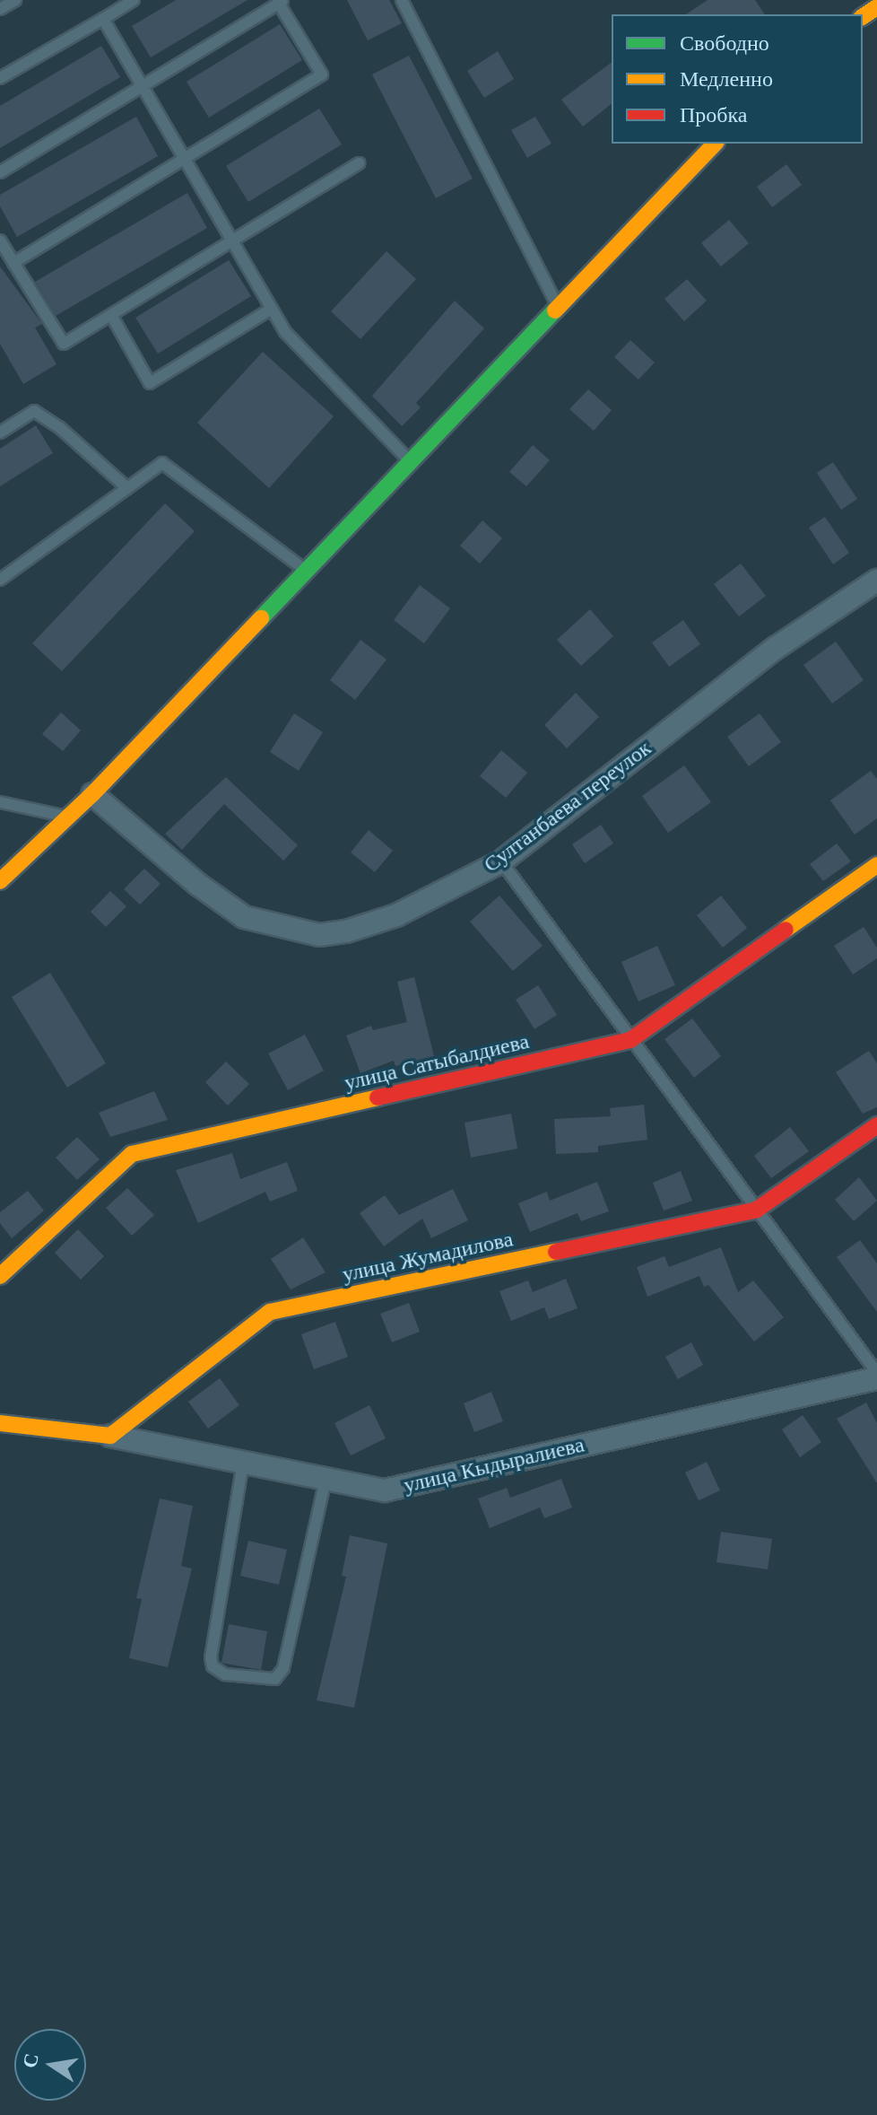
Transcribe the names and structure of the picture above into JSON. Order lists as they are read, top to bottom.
{
  "streets": {
    "street": [
      "Султанбаева переулок",
      "улица Сатыбалдиева",
      "улица Жумадилова",
      "улица Кыдыралиева"
    ]
  },
  "crossings": [
    ["улица Жумадилова", "улица Кыдыралиева"]
  ],
  "legend": ["Свободно", "Медленно", "Пробка"],
  "north": "left"
}
